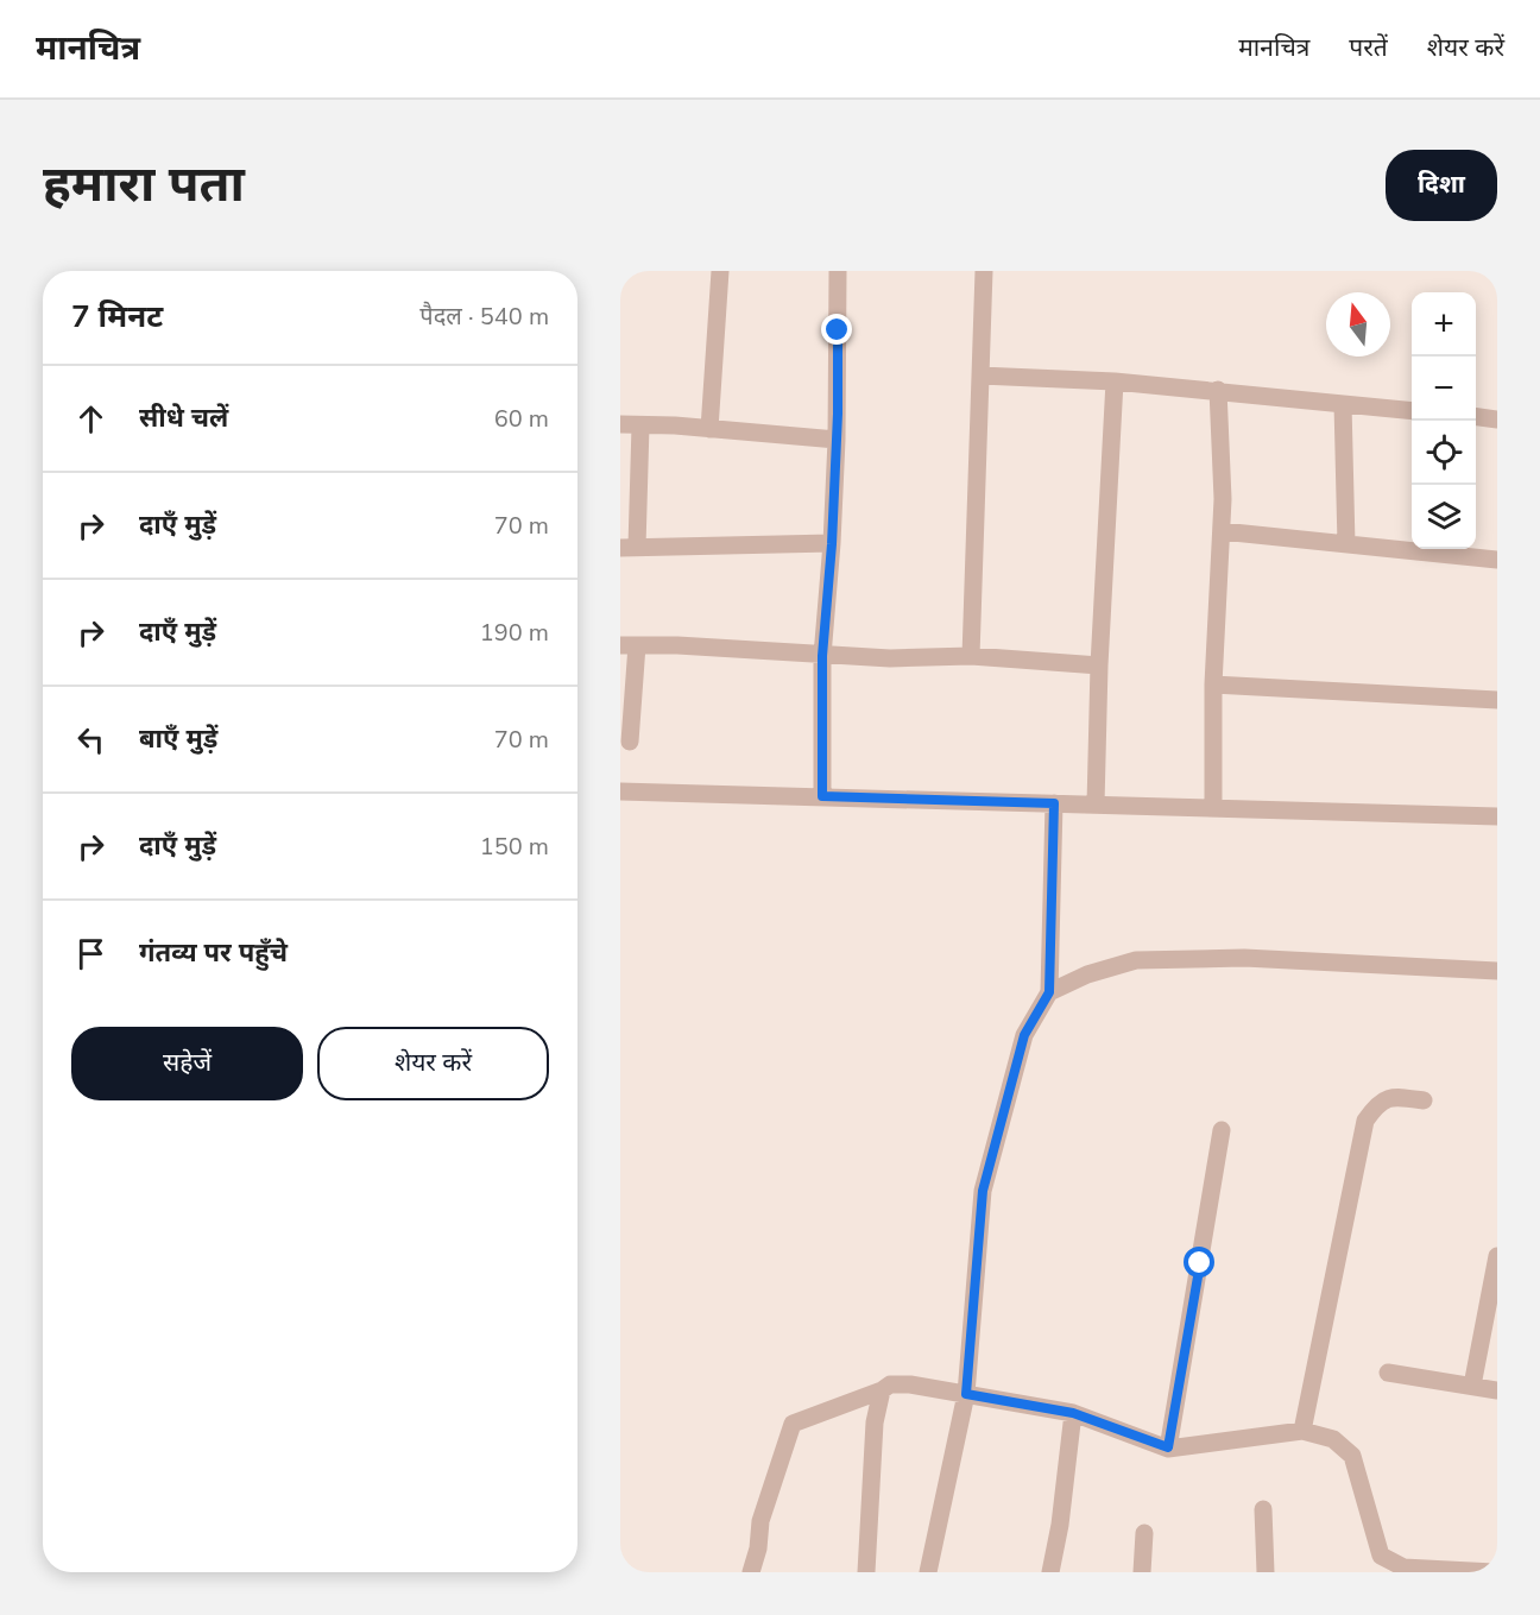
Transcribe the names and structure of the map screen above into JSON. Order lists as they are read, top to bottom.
{
  "north": "top",
  "page": {
    "header": "मानचित्र",
    "nav": ["मानचित्र", "परतें", "शेयर करें"],
    "buttons": [
      "दिशा",
      ["सहेजें", "शेयर करें"]
    ],
    "title": "हमारा पता",
    "heading": ["7 मिनट", "पैदल · 540 m"],
    "map_buttons": ["+", "−"],
    "list": [
      ["सीधे चलें", "60 m"],
      ["दाएँ मुड़ें", "70 m"],
      ["दाएँ मुड़ें", "190 m"],
      ["बाएँ मुड़ें", "70 m"],
      ["दाएँ मुड़ें", "150 m"],
      "गंतव्य पर पहुँचे"
    ]
  }
}
